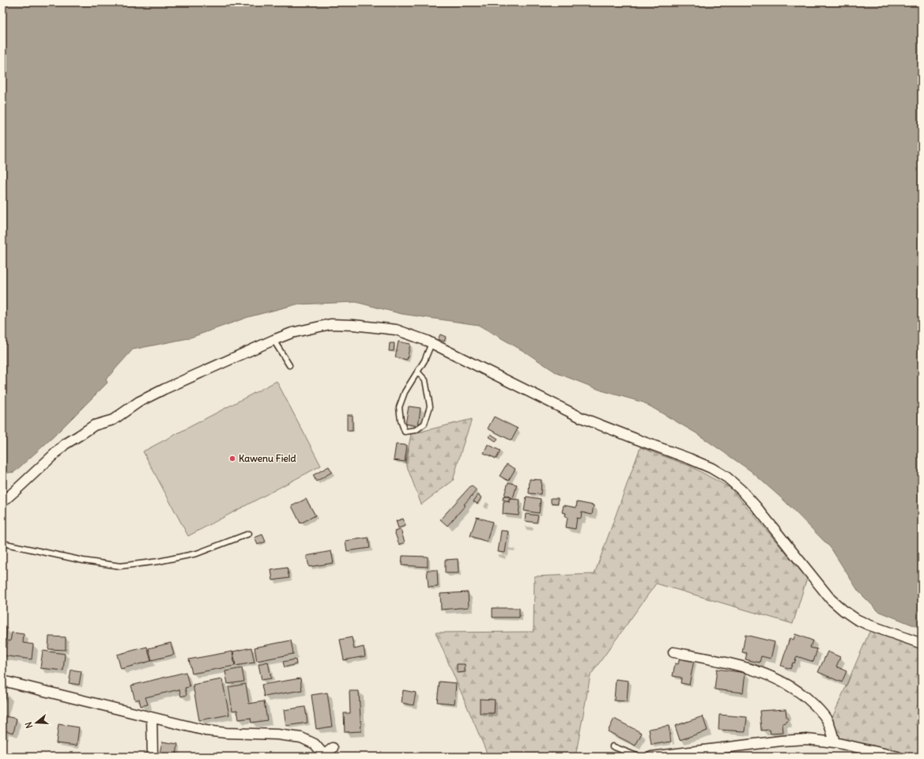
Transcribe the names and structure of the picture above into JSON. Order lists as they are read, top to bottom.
{
  "places": ["Kawenu Field"],
  "north": "left"
}
